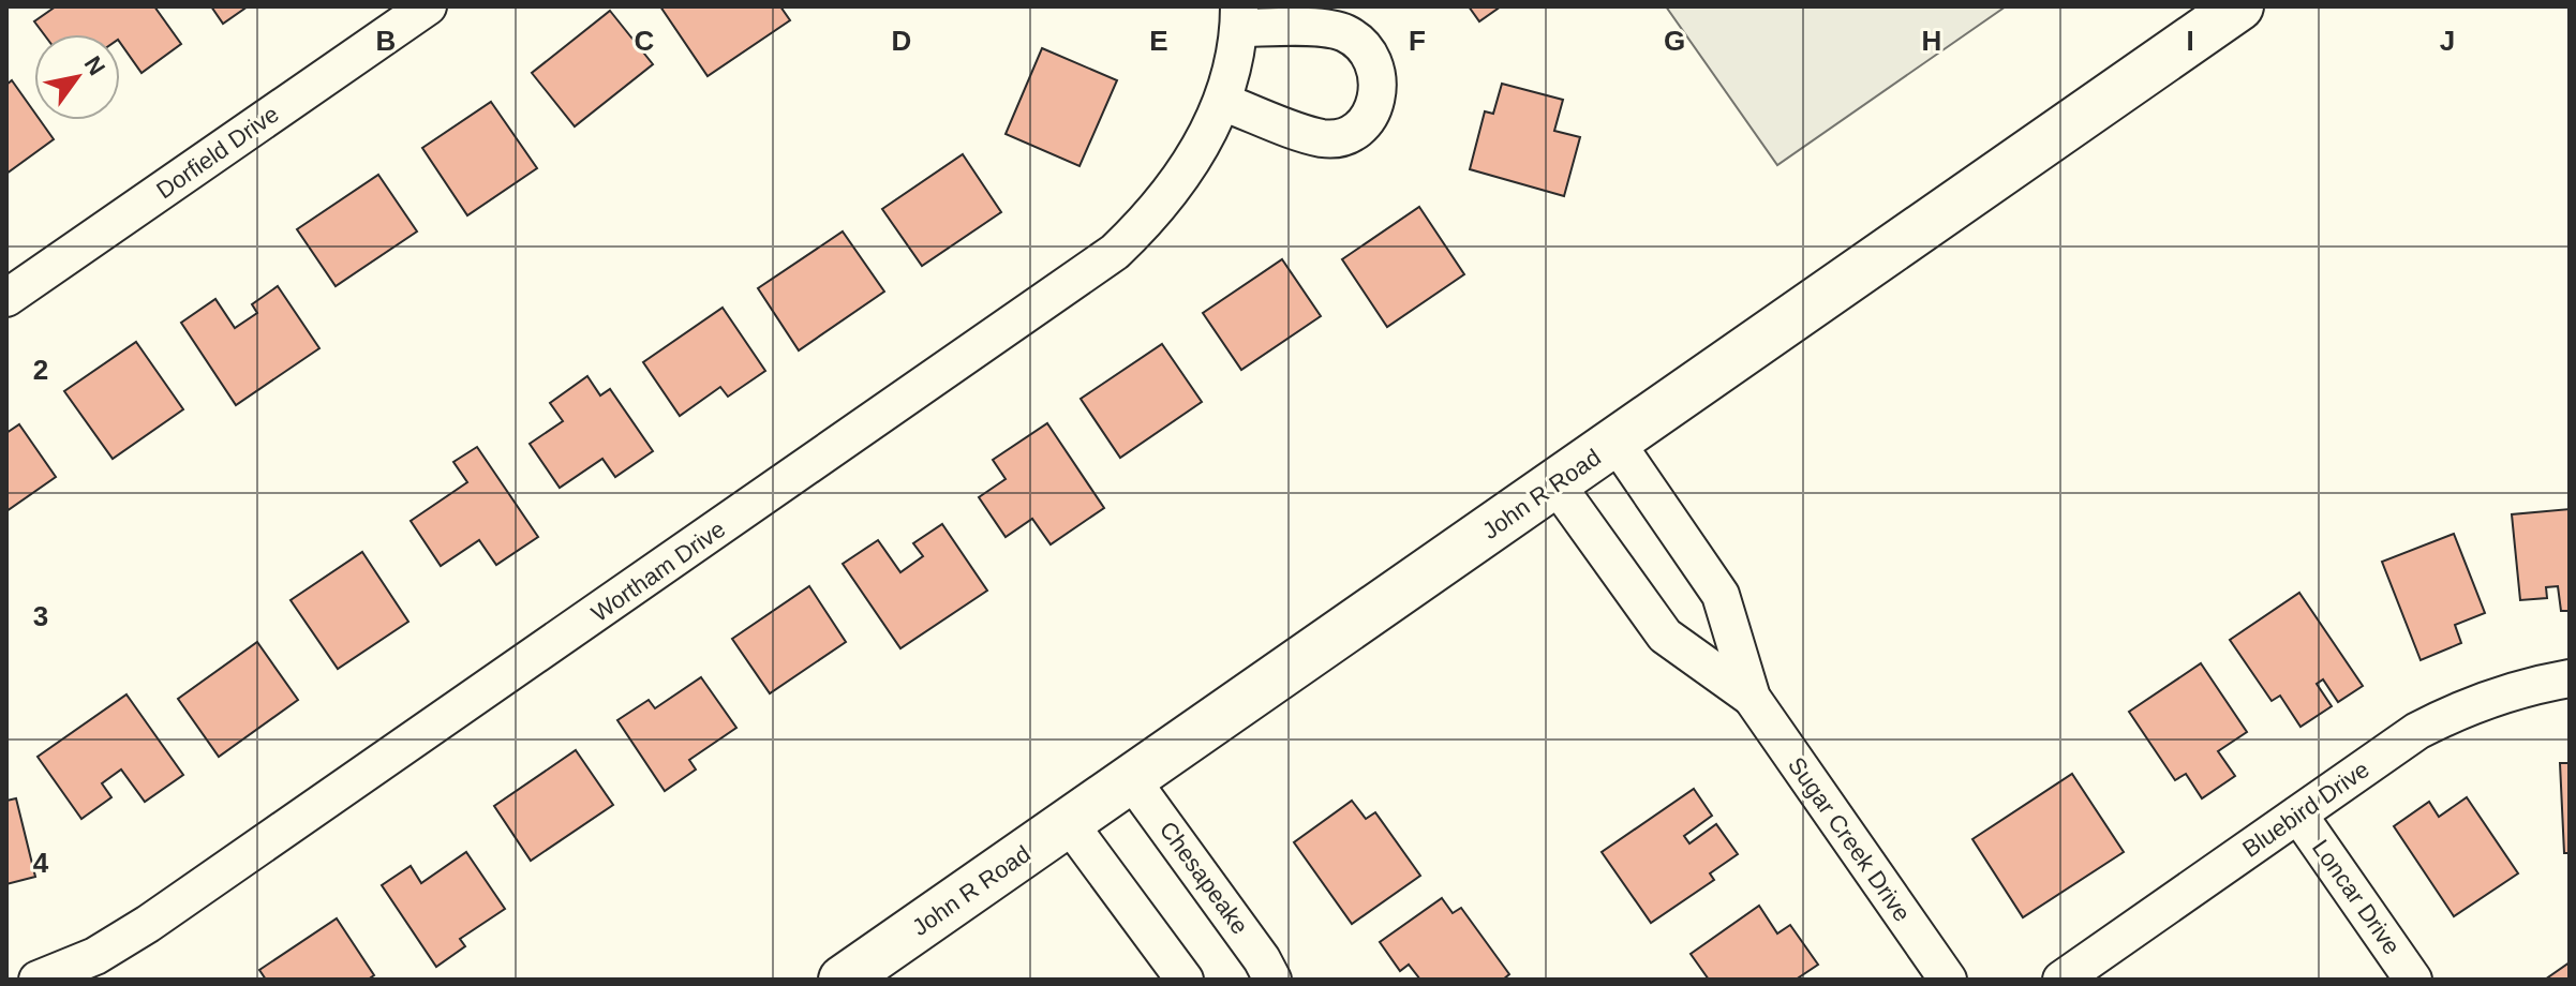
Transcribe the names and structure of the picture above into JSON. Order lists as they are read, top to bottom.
{
  "streets": {
    "main road": ["John R Road"],
    "street": [
      "Dorfield Drive",
      "Wortham Drive",
      "Bluebird Drive",
      "Sugar Creek Drive",
      "Chesapeake",
      "Loncar Drive"
    ]
  },
  "crossings": [
    ["John R Road", "Sugar Creek Drive"],
    ["John R Road", "Chesapeake"],
    ["Bluebird Drive", "Loncar Drive"]
  ],
  "north": "top right",
  "grid": {
    "columns": [
      "B",
      "C",
      "D",
      "E",
      "F",
      "G",
      "H",
      "I",
      "J"
    ],
    "rows": ["2", "3", "4"]
  }
}
